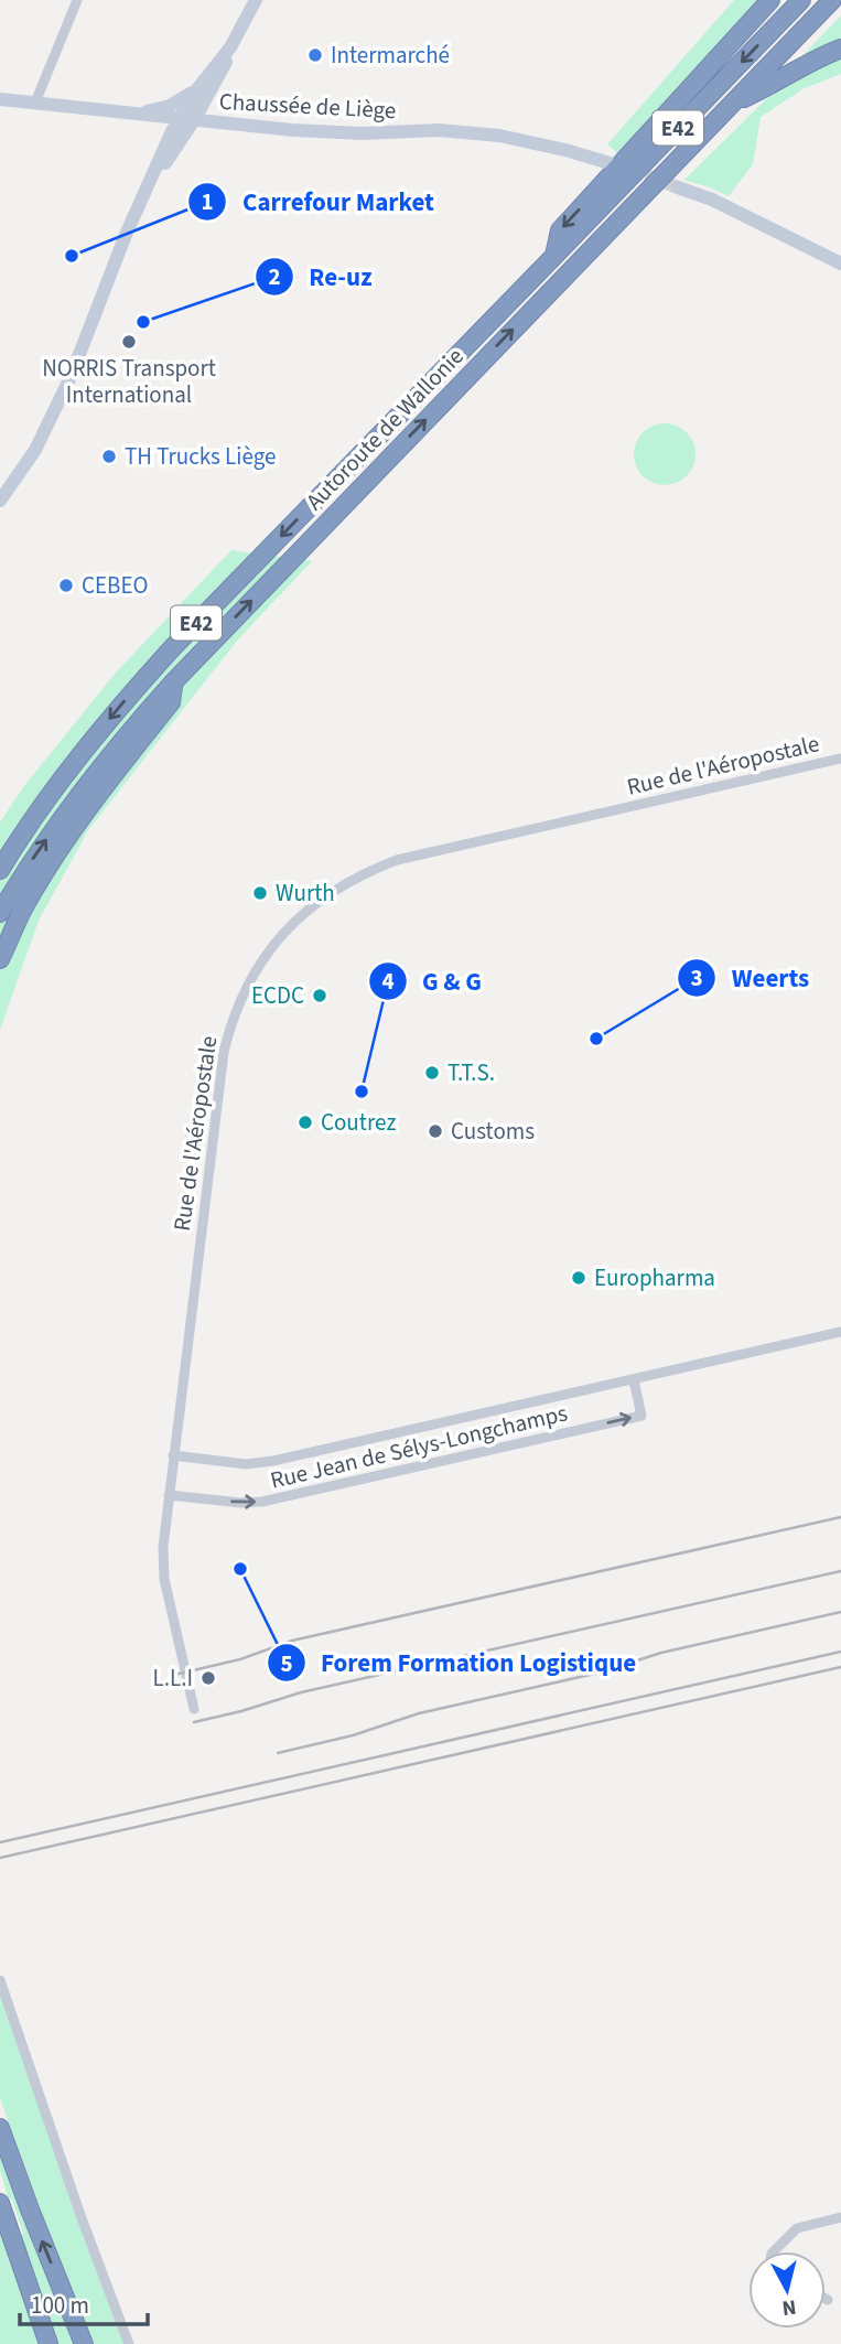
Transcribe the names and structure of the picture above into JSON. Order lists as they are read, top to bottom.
{
  "streets": {
    "highway": ["E42", "Autoroute de Wallonie"],
    "main road": ["Chaussée de Liège"],
    "street": ["Rue de l'Aéropostale", "Rue Jean de Sélys-Longchamps"]
  },
  "crossings": [
    ["Rue de l'Aéropostale", "Rue Jean de Sélys-Longchamps"]
  ],
  "places": [
    "Intermarché",
    "Carrefour Market",
    "Re-uz",
    "NORRIS Transport International",
    "TH Trucks Liège",
    "CEBEO",
    "Wurth",
    "ECDC",
    "Weerts",
    "T.T.S.",
    "G & G",
    "Coutrez",
    "Customs",
    "Europharma",
    "Forem Formation Logistique",
    "L.L.I"
  ],
  "scale_bar": "100 m",
  "north": "bottom"
}
